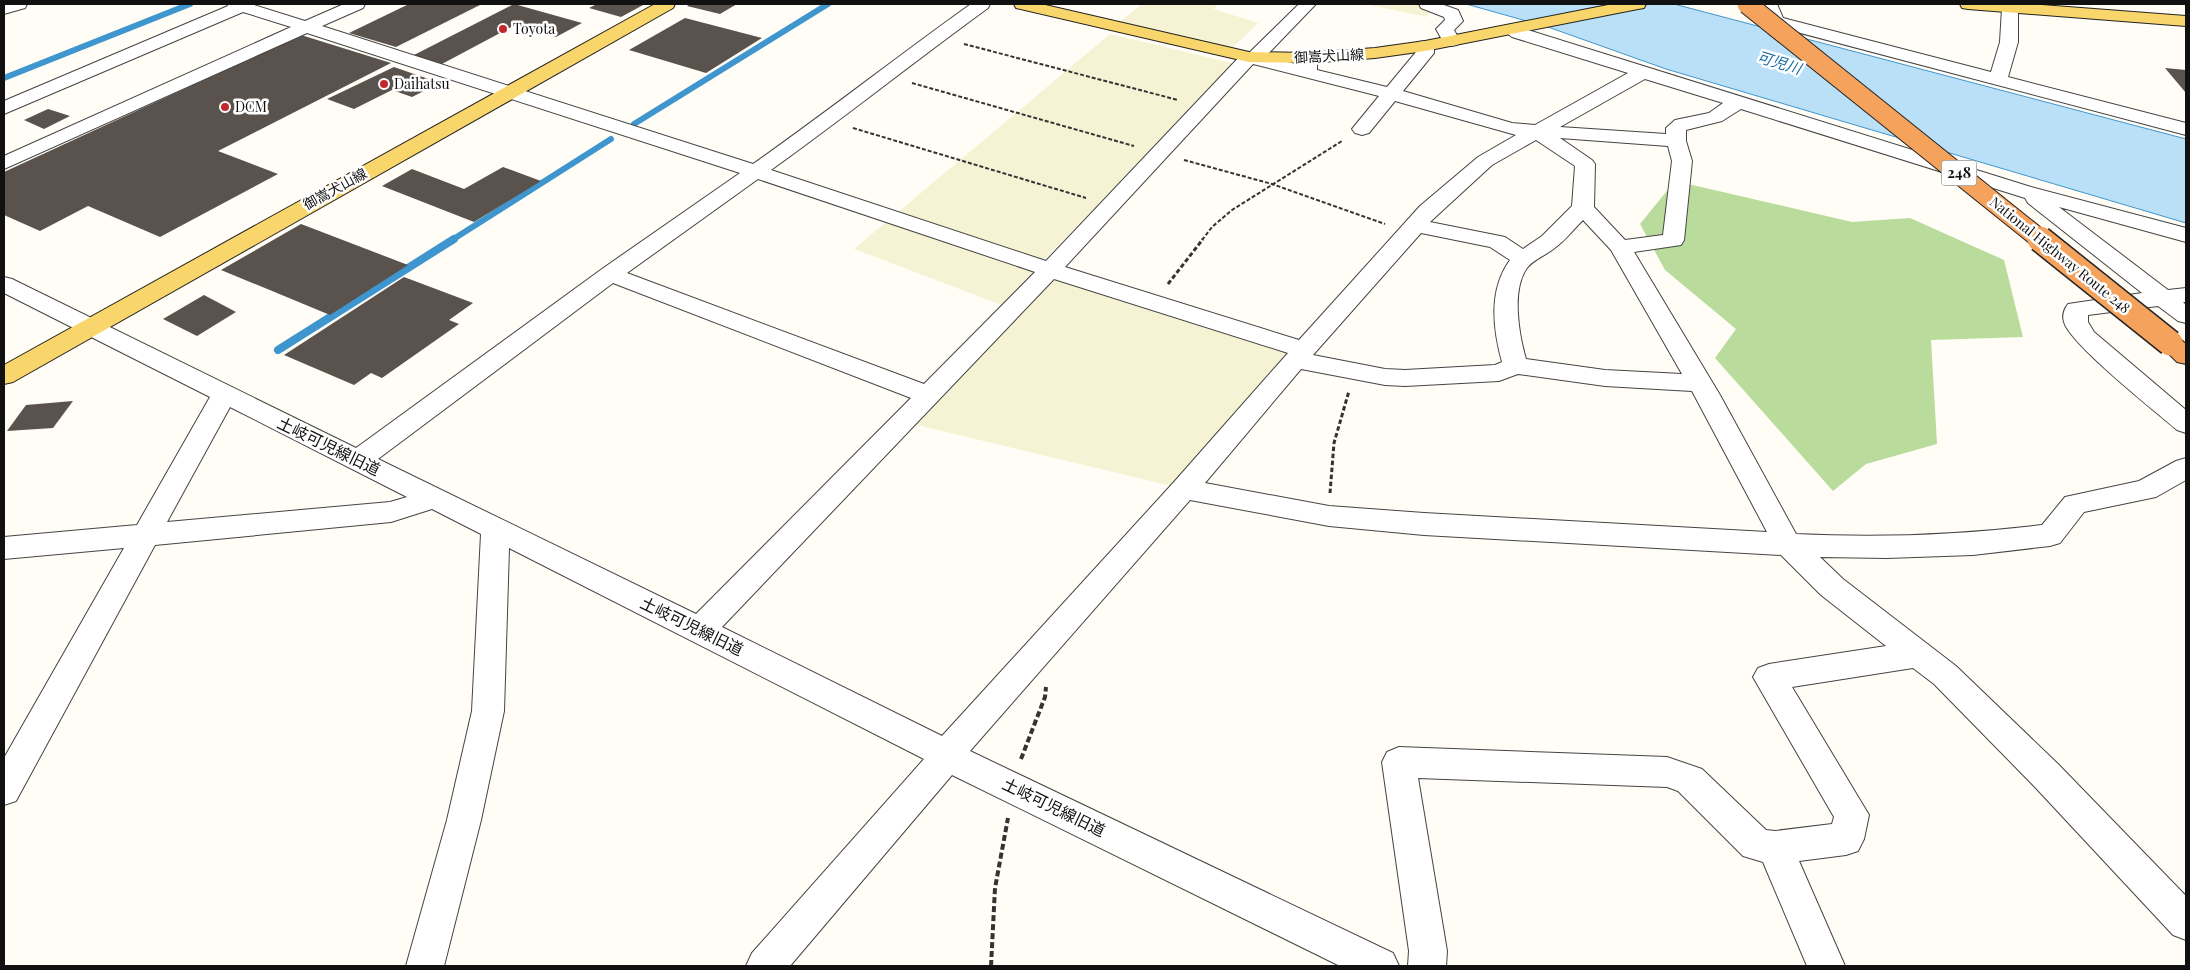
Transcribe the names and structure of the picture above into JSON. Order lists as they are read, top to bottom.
{
  "streets": {
    "highway": ["248", "National Highway Route 248"],
    "main road": ["御嵩犬山線"],
    "street": ["土岐可児線旧道"]
  },
  "crossings": [
    ["御嵩犬山線", "土岐可児線旧道"]
  ],
  "water": ["可児川"],
  "places": ["Toyota", "Daihatsu", "DCM"]
}
